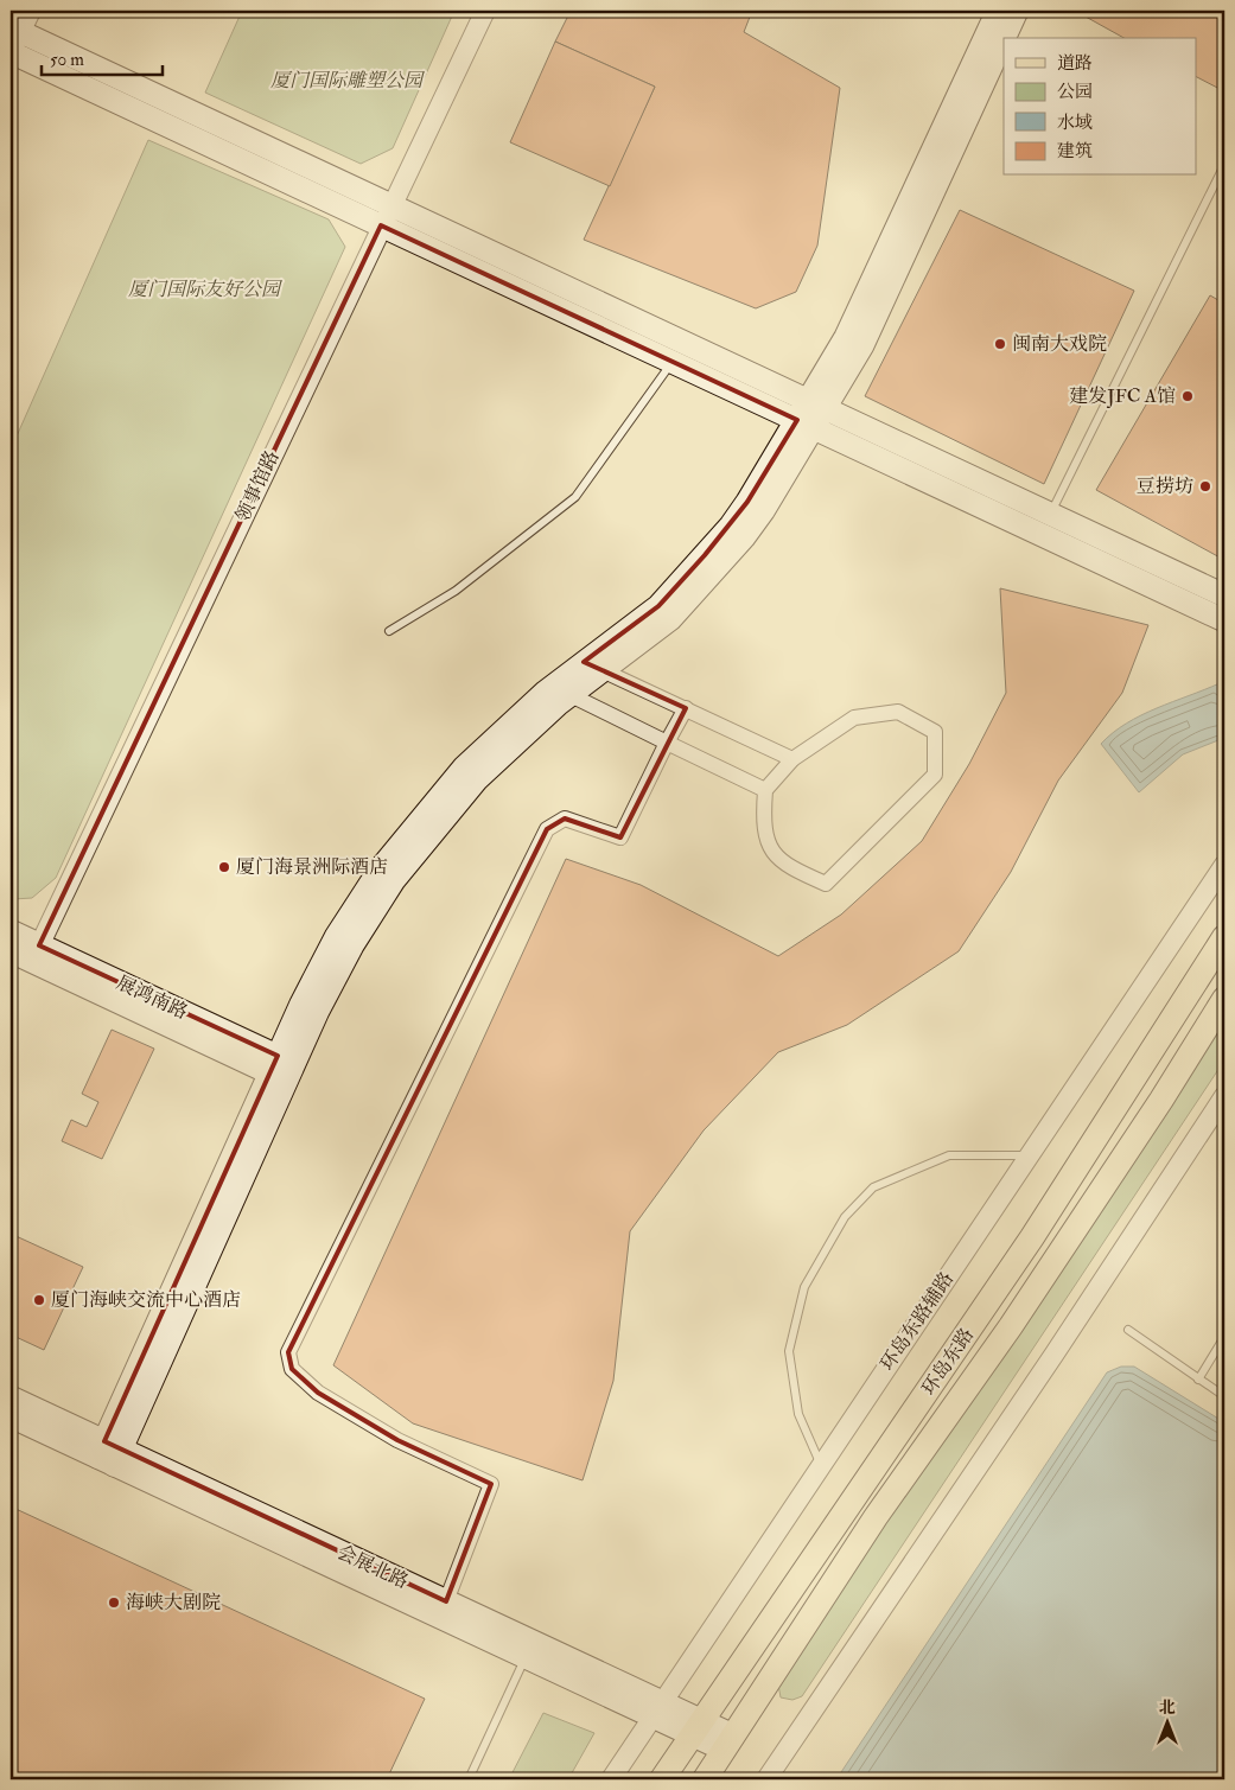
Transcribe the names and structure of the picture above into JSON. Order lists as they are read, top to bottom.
{
  "streets": {
    "main road": ["展鸿南路", "环岛东路", "会展北路"],
    "street": ["领事馆路", "环岛东路辅路"]
  },
  "crossings": [
    ["领事馆路", "展鸿南路"],
    ["环岛东路辅路", "会展北路"],
    ["环岛东路", "会展北路"]
  ],
  "parks": ["厦门国际雕塑公园", "厦门国际友好公园"],
  "places": [
    "闽南大戏院",
    "建发JFC A馆",
    "豆捞坊",
    "厦门海景洲际酒店",
    "厦门海峡交流中心酒店",
    "海峡大剧院"
  ],
  "legend": [
    "道路",
    "公园",
    "水域",
    "建筑"
  ],
  "scale_bar": "50 m",
  "north": "top"
}
